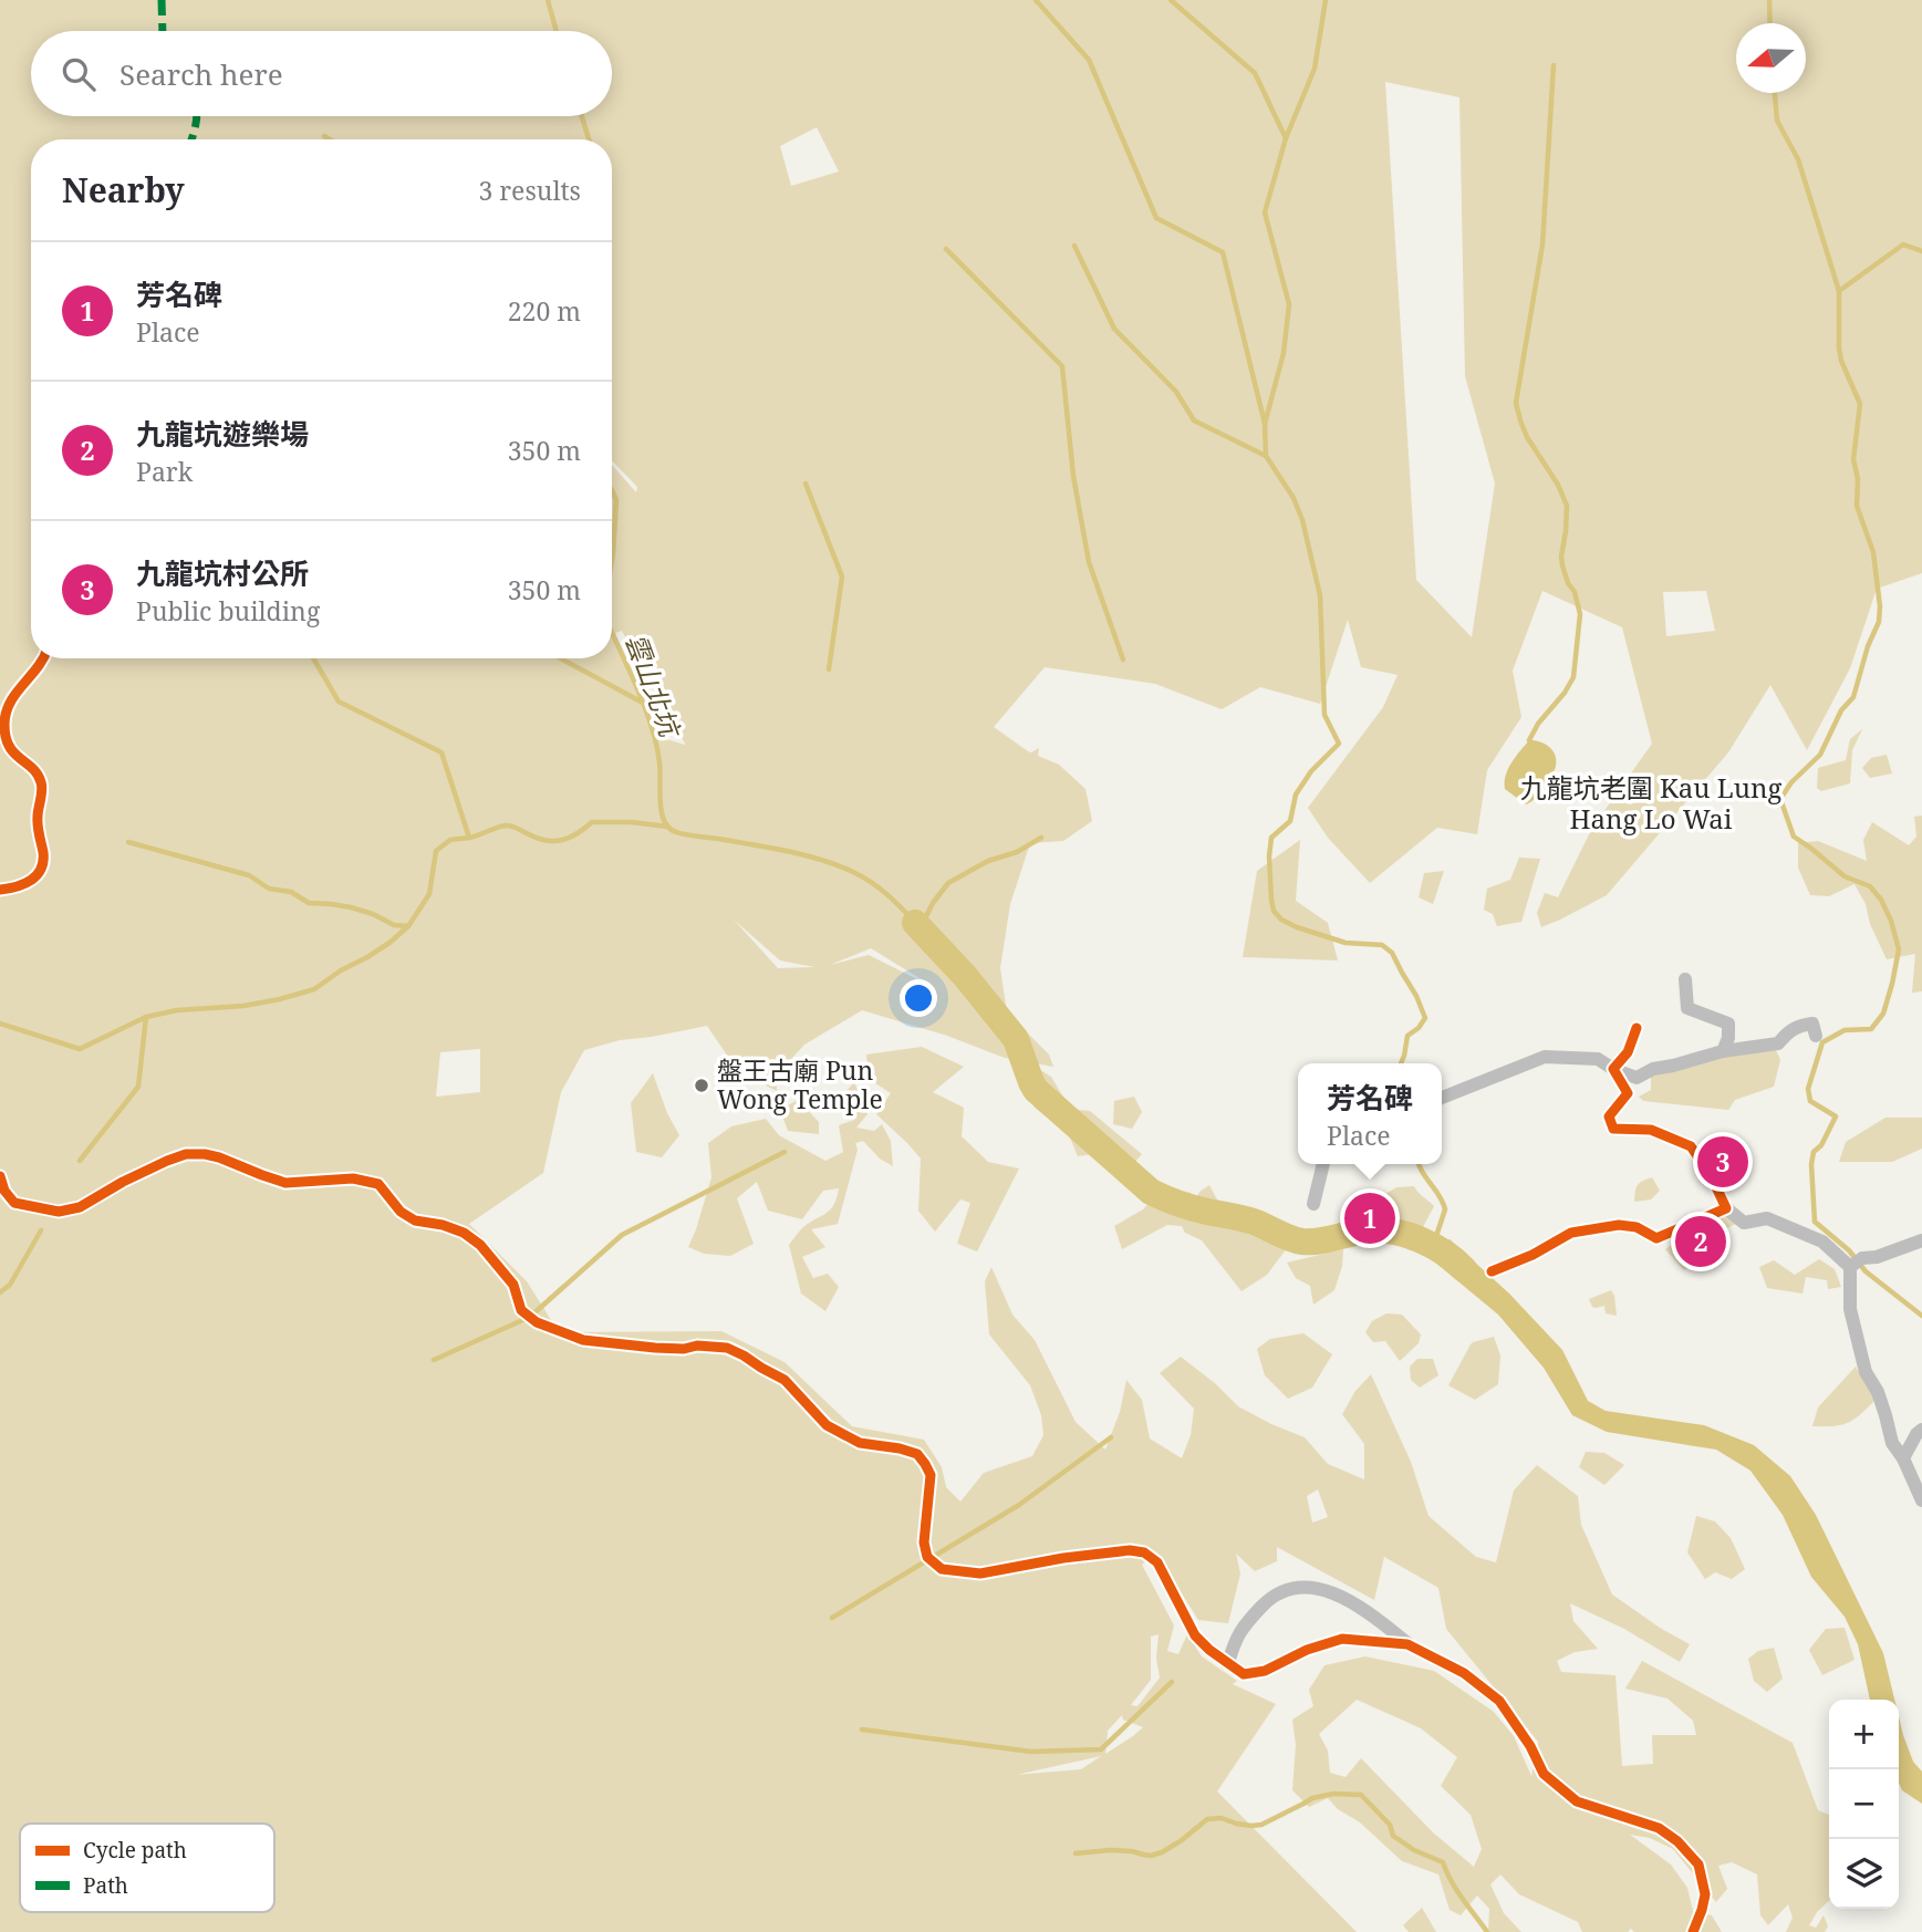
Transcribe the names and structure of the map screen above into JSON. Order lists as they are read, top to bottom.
{
  "districts": ["九龍坑老圍 Kau Lung Hang Lo Wai"],
  "water": ["雲山北坑"],
  "places": ["盤王古廟 Pun Wong Temple"],
  "legend": ["Cycle path", "Path"],
  "north": "left",
  "page": {
    "search": "Search here",
    "heading": ["Nearby", "3 results"],
    "list": [
      {
        "mark": "1",
        "name": "芳名碑",
        "note": "Place",
        "value": "220 m"
      },
      {
        "mark": "2",
        "name": "九龍坑遊樂場",
        "note": "Park",
        "value": "350 m"
      },
      {
        "mark": "3",
        "name": "九龍坑村公所",
        "note": "Public building",
        "value": "350 m"
      }
    ],
    "popup": ["芳名碑", "Place"],
    "pins": ["3", "1", "2"],
    "map_buttons": ["+", "−"]
  }
}
